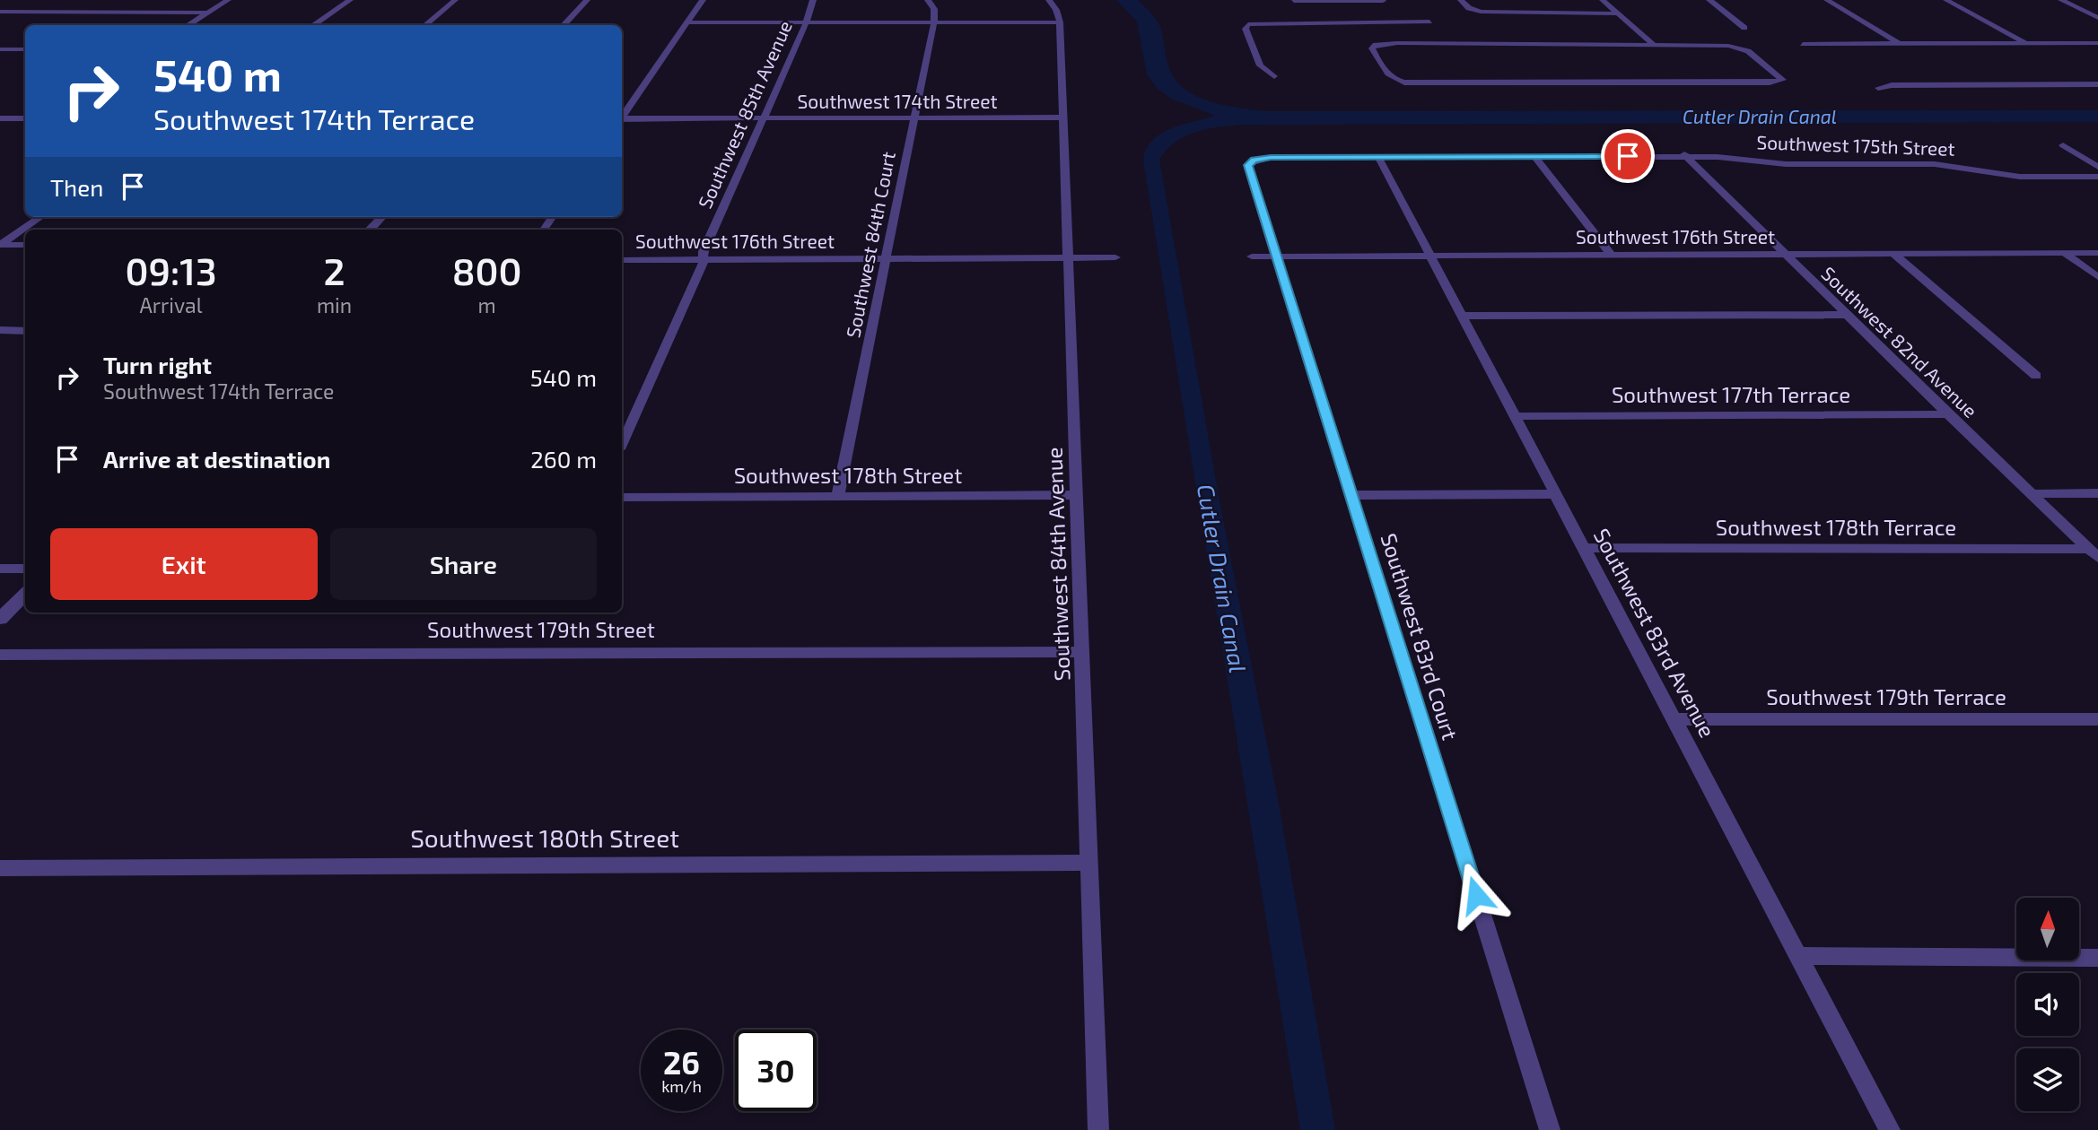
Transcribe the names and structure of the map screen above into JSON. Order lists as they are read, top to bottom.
{
  "streets": {
    "street": [
      "Southwest 174th Street",
      "Southwest 85th Avenue",
      "Southwest 175th Street",
      "Southwest 176th Street",
      "Southwest 84th Court",
      "Southwest 82nd Avenue",
      "Southwest 177th Terrace",
      "Southwest 178th Street",
      "Southwest 178th Terrace",
      "Southwest 84th Avenue",
      "Southwest 179th Street",
      "Southwest 83rd Avenue",
      "Southwest 83rd Court",
      "Southwest 179th Terrace",
      "Southwest 180th Street"
    ]
  },
  "crossings": [
    ["Southwest 174th Street", "Southwest 85th Avenue"],
    ["Southwest 174th Street", "Southwest 84th Court"],
    ["Southwest 174th Street", "Southwest 84th Avenue"],
    ["Southwest 85th Avenue", "Southwest 176th Street"],
    ["Southwest 175th Street", "Southwest 82nd Avenue"],
    ["Southwest 175th Street", "Southwest 83rd Avenue"],
    ["Southwest 175th Street", "Southwest 83rd Court"],
    ["Southwest 176th Street", "Southwest 84th Court"],
    ["Southwest 176th Street", "Southwest 82nd Avenue"],
    ["Southwest 176th Street", "Southwest 84th Avenue"],
    ["Southwest 176th Street", "Southwest 83rd Avenue"],
    ["Southwest 176th Street", "Southwest 83rd Court"],
    ["Southwest 84th Court", "Southwest 178th Street"],
    ["Southwest 82nd Avenue", "Southwest 177th Terrace"],
    ["Southwest 82nd Avenue", "Southwest 178th Terrace"],
    ["Southwest 177th Terrace", "Southwest 83rd Avenue"],
    ["Southwest 178th Street", "Southwest 84th Avenue"],
    ["Southwest 178th Terrace", "Southwest 83rd Avenue"],
    ["Southwest 84th Avenue", "Southwest 179th Street"],
    ["Southwest 84th Avenue", "Southwest 180th Street"],
    ["Southwest 83rd Avenue", "Southwest 179th Terrace"]
  ],
  "water": ["Cutler Drain Canal"],
  "north": "top",
  "page": {
    "turn": ["540 m", "Southwest 174th Terrace"],
    "then": "Then",
    "eta": [
      "09:13",
      "Arrival",
      "2",
      "min",
      "800",
      "m"
    ],
    "list": [
      {
        "name": "Turn right",
        "note": "Southwest 174th Terrace",
        "value": "540 m"
      },
      {
        "name": "Arrive at destination",
        "value": "260 m"
      }
    ],
    "buttons": ["Exit", "Share"],
    "speed": "26 km/h",
    "limit": "30"
  }
}
